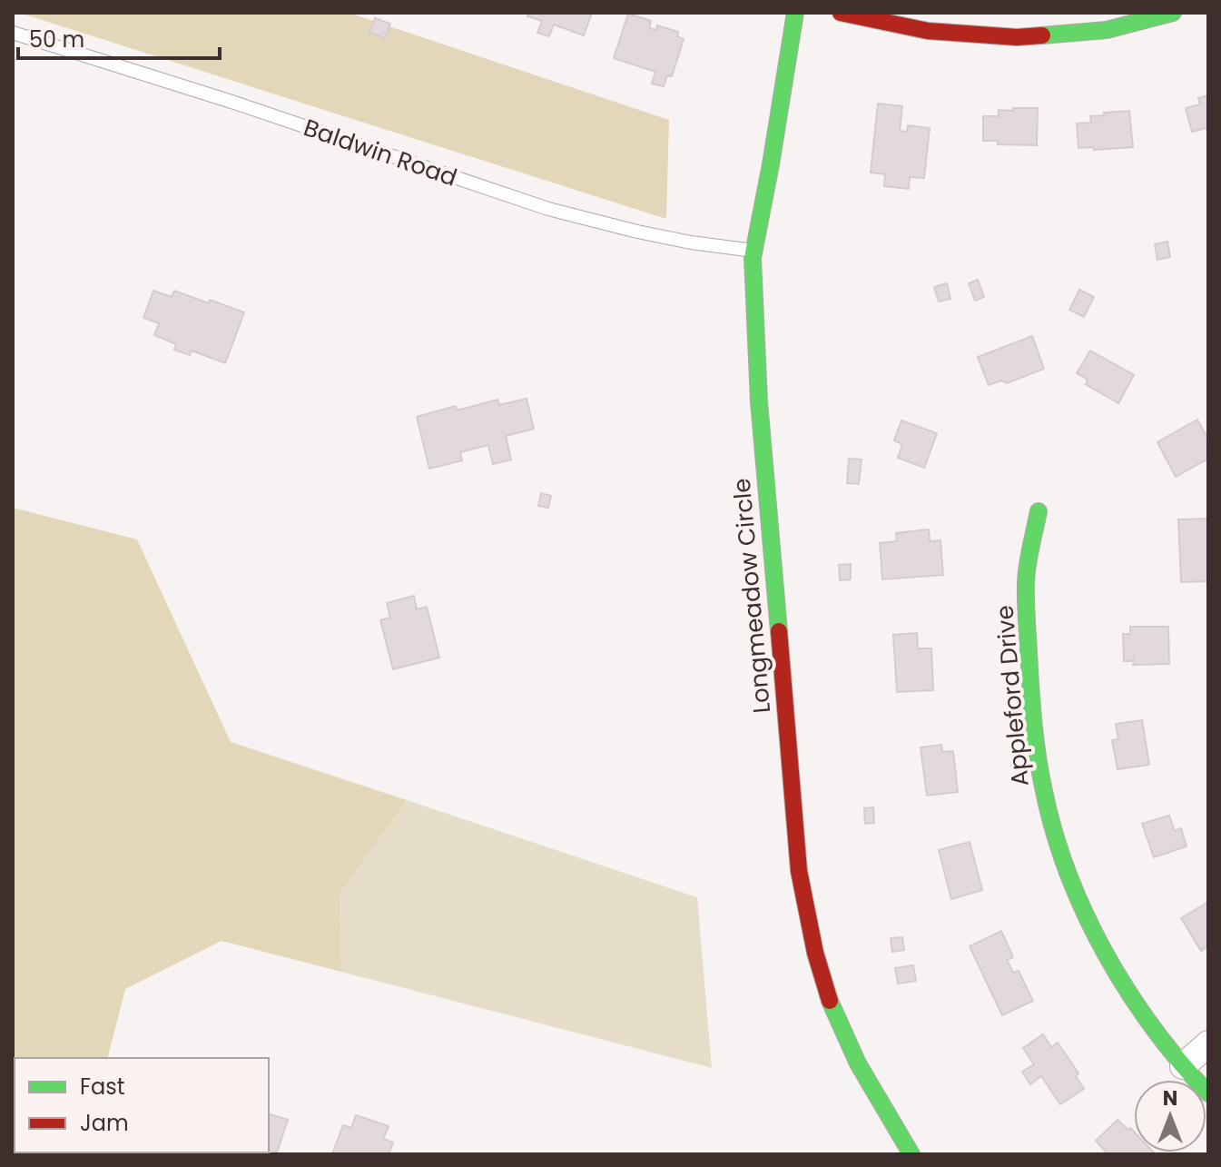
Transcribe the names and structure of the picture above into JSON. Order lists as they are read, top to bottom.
{
  "streets": {
    "street": ["Longmeadow Circle", "Appleford Drive"],
    "lane": ["Baldwin Road"]
  },
  "crossings": [
    ["Baldwin Road", "Longmeadow Circle"]
  ],
  "legend": ["Fast", "Jam"],
  "scale_bar": "50 m",
  "north": "top"
}
